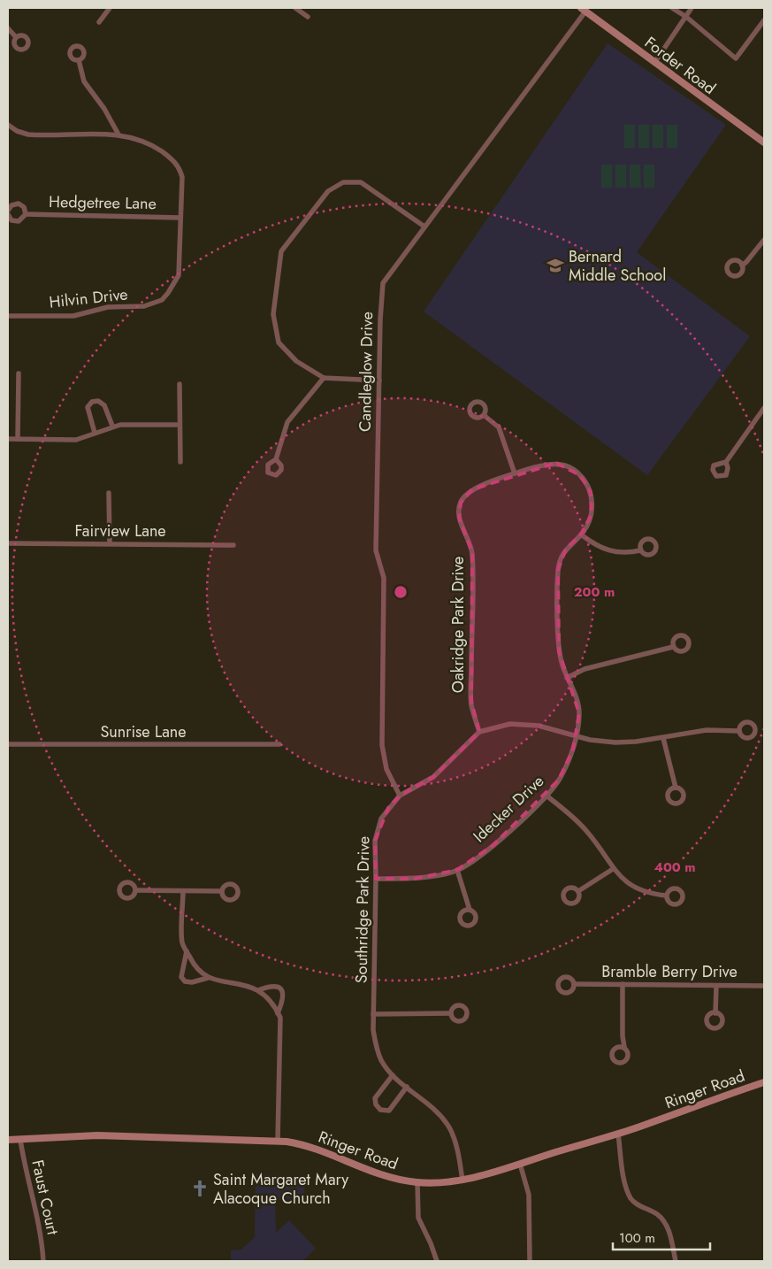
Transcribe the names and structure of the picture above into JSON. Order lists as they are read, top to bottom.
{
  "streets": {
    "street": [
      "Forder Road",
      "Hedgetree Lane",
      "Hilvin Drive",
      "Candleglow Drive",
      "Fairview Lane",
      "Oakridge Park Drive",
      "Sunrise Lane",
      "Idecker Drive",
      "Southridge Park Drive",
      "Bramble Berry Drive",
      "Ringer Road",
      "Faust Court"
    ]
  },
  "crossings": [
    ["Forder Road", "Candleglow Drive"],
    ["Hedgetree Lane", "Hilvin Drive"],
    ["Candleglow Drive", "Southridge Park Drive"],
    ["Oakridge Park Drive", "Idecker Drive"],
    ["Oakridge Park Drive", "Southridge Park Drive"],
    ["Idecker Drive", "Southridge Park Drive"],
    ["Southridge Park Drive", "Ringer Road"],
    ["Ringer Road", "Faust Court"]
  ],
  "places": {
    "school or university": ["Bernard Middle School"],
    "church": ["Saint Margaret Mary Alacoque Church"]
  },
  "scale_bar": "100 m",
  "rings": ["200 m", "400 m"]
}
